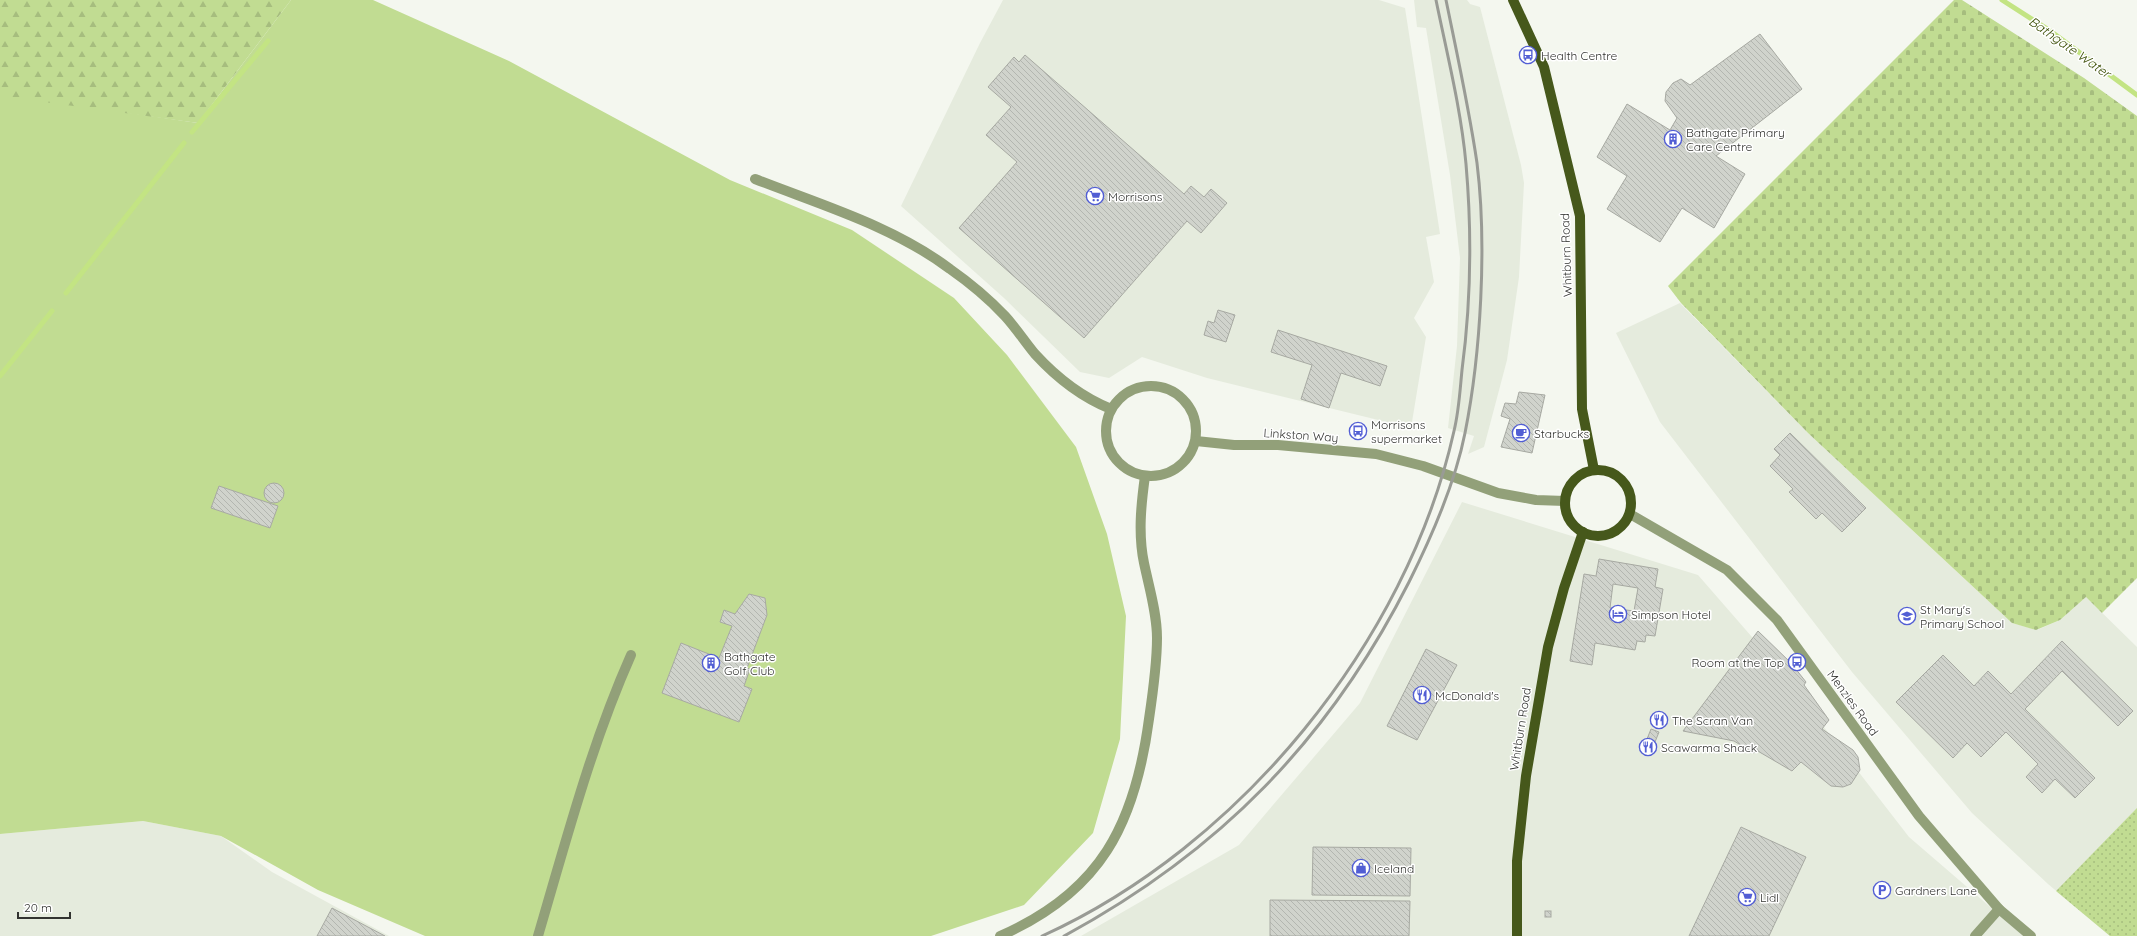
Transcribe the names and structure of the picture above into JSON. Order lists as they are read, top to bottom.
{
  "streets": {
    "main road": ["Whitburn Road"],
    "street": ["Linkston Way", "Menzies Road"]
  },
  "crossings": [
    ["Whitburn Road", "Linkston Way"],
    ["Whitburn Road", "Menzies Road"],
    ["Linkston Way", "Menzies Road"]
  ],
  "water": ["Bathgate Water"],
  "places": {
    "bus stop": ["Health Centre", "Morrisons supermarket", "Room at the Top"],
    "building": ["Bathgate Primary Care Centre", "Bathgate Golf Club"],
    "supermarket": ["Morrisons", "Lidl"],
    "cafe": ["Starbucks"],
    "hotel": ["Simpson Hotel"],
    "school or university": ["St Mary's Primary School"],
    "restaurant": ["McDonald's", "The Scran Van", "Scawarma Shack"],
    "shop": ["Iceland"],
    "parking": ["Gardners Lane"]
  },
  "scale_bar": "20 m"
}
